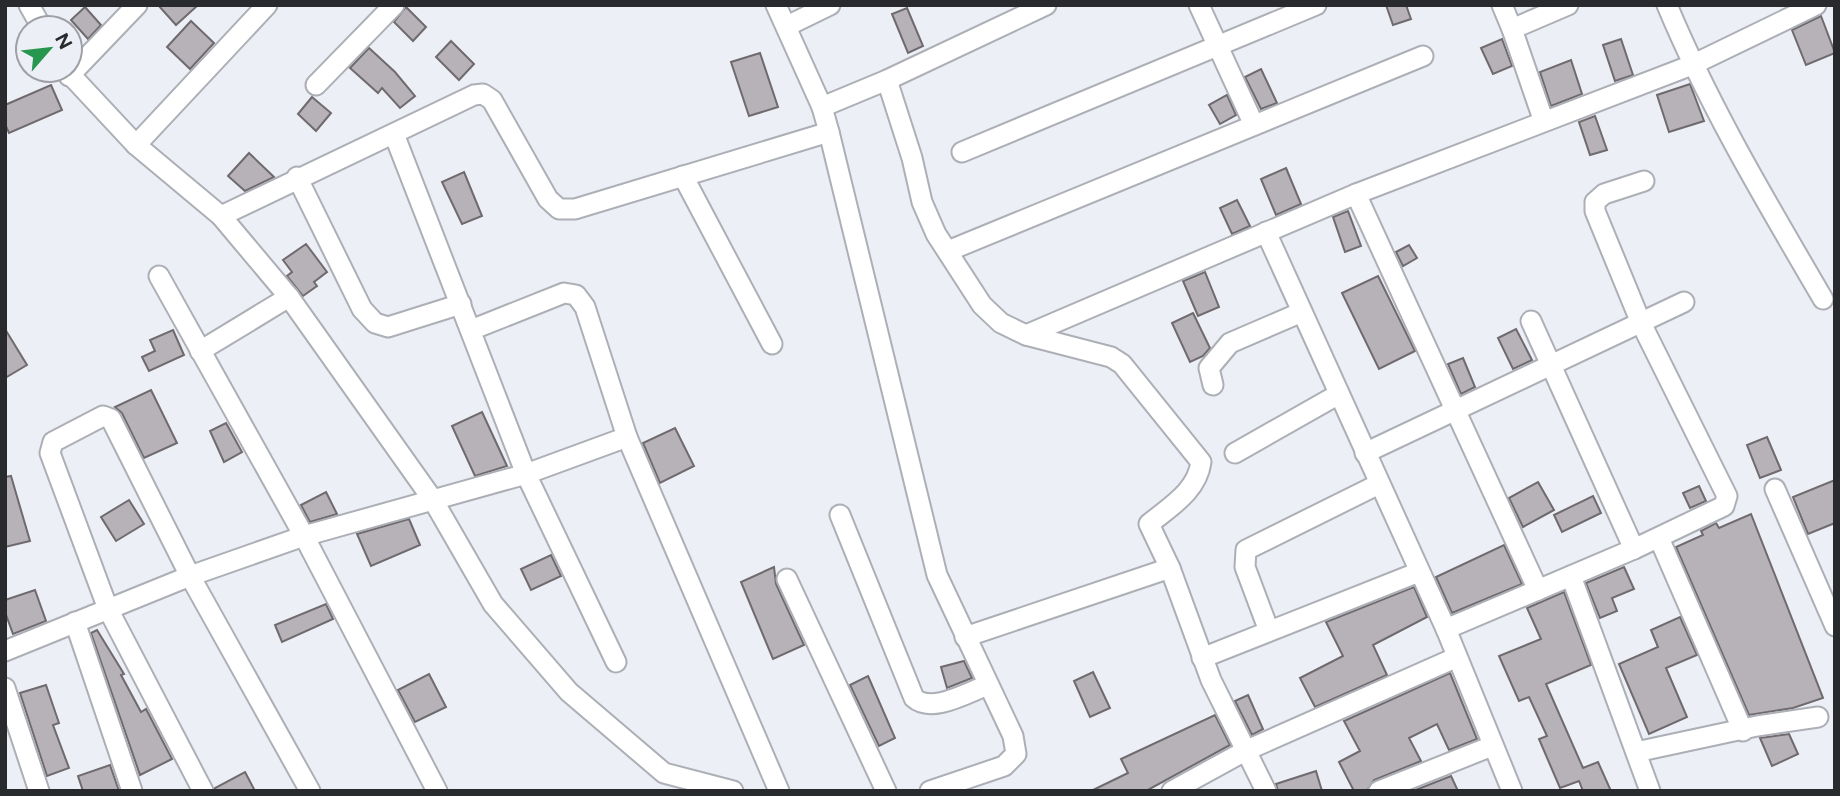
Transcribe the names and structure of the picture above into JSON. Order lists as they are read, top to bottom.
{
  "north": "top right"
}
